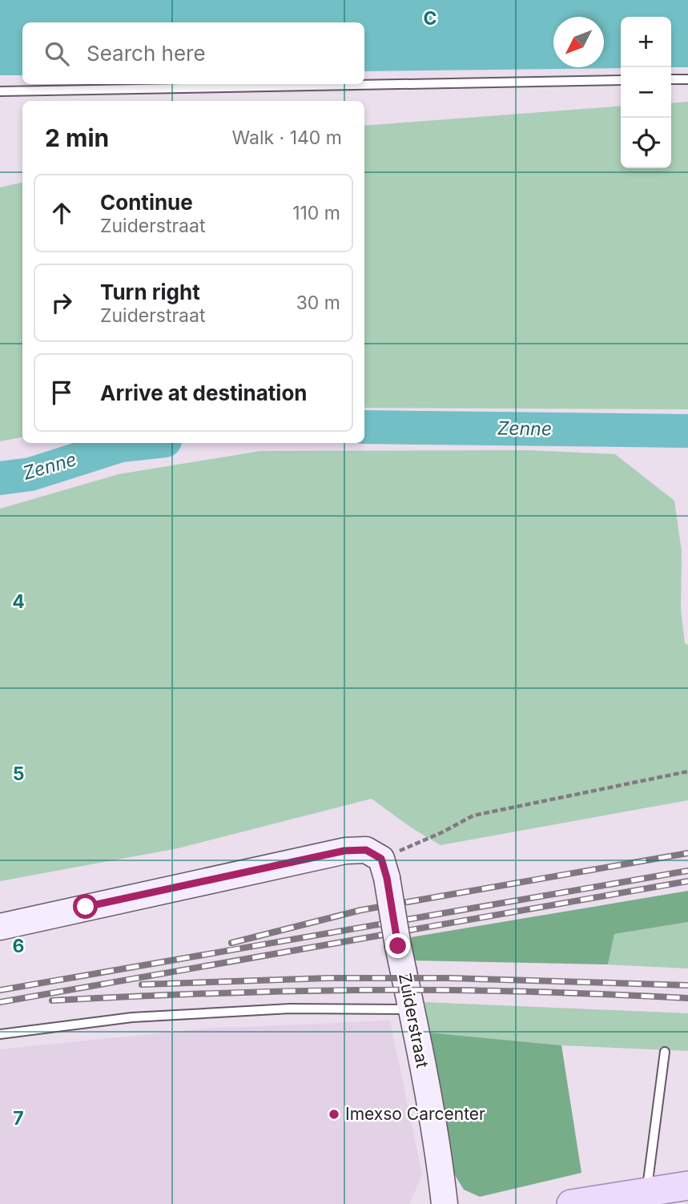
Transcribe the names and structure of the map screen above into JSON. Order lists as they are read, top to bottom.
{
  "streets": {
    "street": ["Zuiderstraat"]
  },
  "water": ["Zenne"],
  "places": ["Imexso Carcenter"],
  "north": "bottom left",
  "page": {
    "map_buttons": ["+", "−"],
    "search": "Search here",
    "heading": ["2 min", "Walk · 140 m"],
    "list": [
      ["Continue", "Zuiderstraat", "110 m"],
      ["Turn right", "Zuiderstraat", "30 m"],
      "Arrive at destination"
    ]
  },
  "grid": {
    "columns": ["C"],
    "rows": [
      "4",
      "5",
      "6",
      "7"
    ]
  }
}
